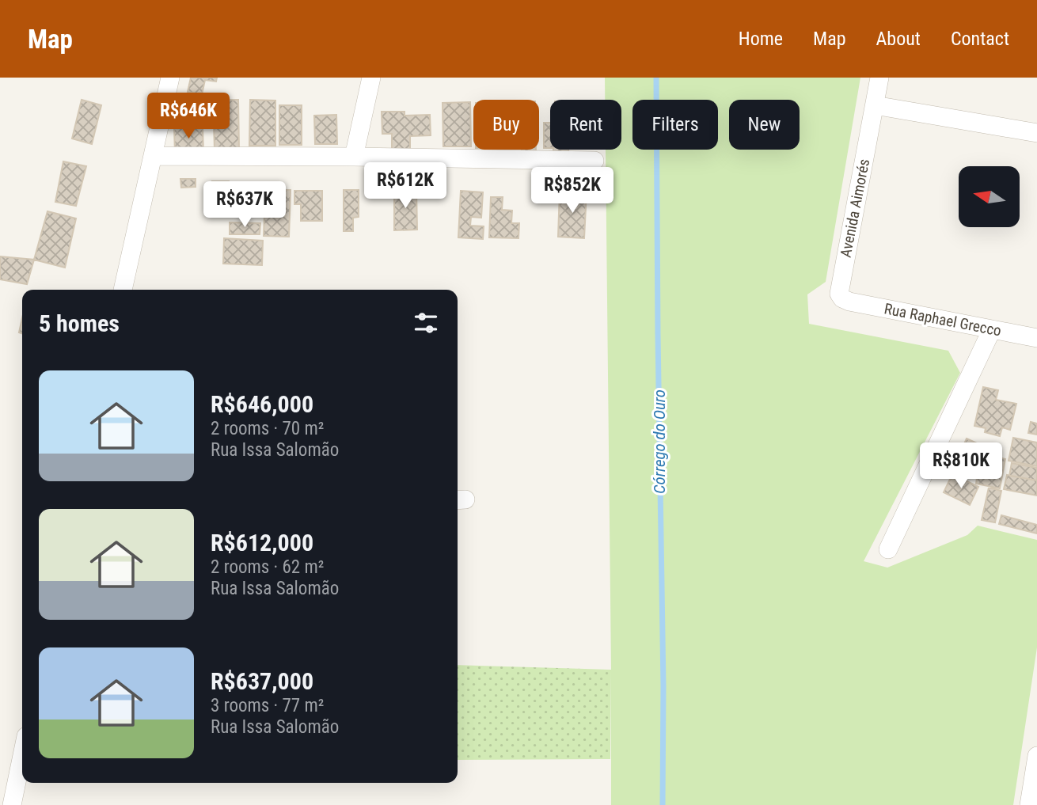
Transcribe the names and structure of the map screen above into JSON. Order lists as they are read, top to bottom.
{
  "streets": {
    "street": ["Avenida Aimorés", "Rua Raphael Grecco"]
  },
  "crossings": [
    ["Avenida Aimorés", "Rua Raphael Grecco"]
  ],
  "water": ["Córrego do Ouro"],
  "north": "left",
  "page": {
    "header": "Map",
    "nav": [
      "Home",
      "Map",
      "About",
      "Contact"
    ],
    "price": [
      "R$646K",
      "R$612K",
      "R$852K",
      "R$637K",
      "R$810K"
    ],
    "chip": [
      "Buy",
      "Rent",
      "Filters",
      "New"
    ],
    "heading": "5 homes",
    "list": [
      {
        "name": "R$646,000",
        "note": "2 rooms · 70 m² · Rua Issa Salomão"
      },
      {
        "name": "R$612,000",
        "note": "2 rooms · 62 m² · Rua Issa Salomão"
      },
      {
        "name": "R$637,000",
        "note": "3 rooms · 77 m² · Rua Issa Salomão"
      }
    ]
  }
}
